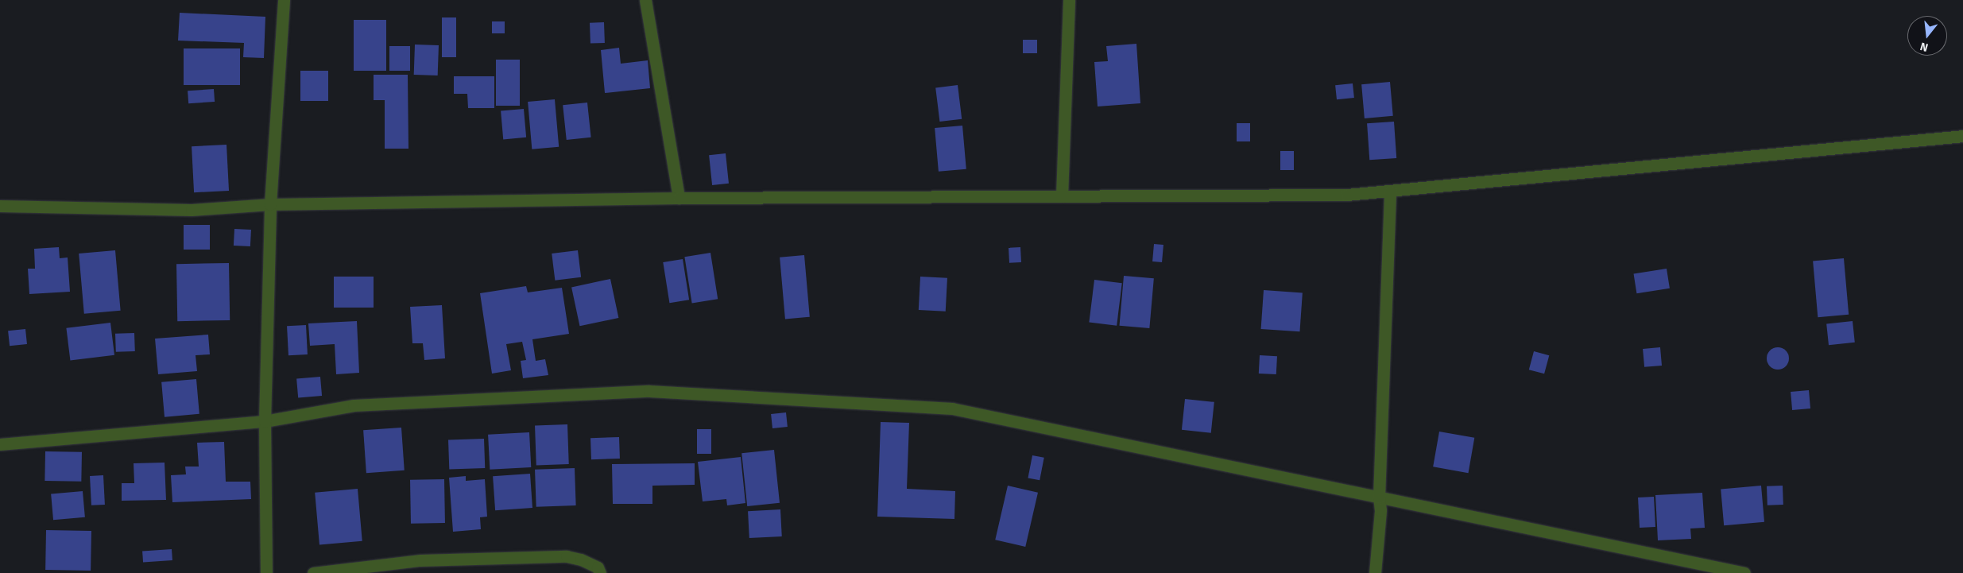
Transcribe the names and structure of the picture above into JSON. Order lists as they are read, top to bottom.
{
  "north": "bottom"
}
